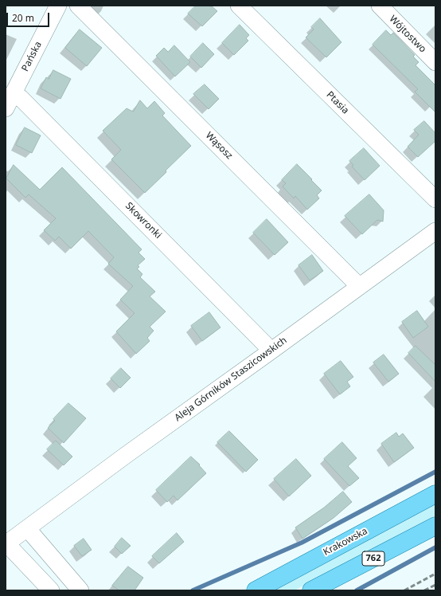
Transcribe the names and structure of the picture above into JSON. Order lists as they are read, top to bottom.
{
  "streets": {
    "main road": ["Krakowska", "762"],
    "street": [
      "Wójtostwo",
      "Pańska",
      "Ptasia",
      "Wąsosz",
      "Skowronki",
      "Aleja Górników Staszicowskich"
    ]
  },
  "crossings": [
    ["Pańska", "Skowronki"],
    ["Wąsosz", "Aleja Górników Staszicowskich"],
    ["Skowronki", "Aleja Górników Staszicowskich"]
  ],
  "scale_bar": "20 m"
}
